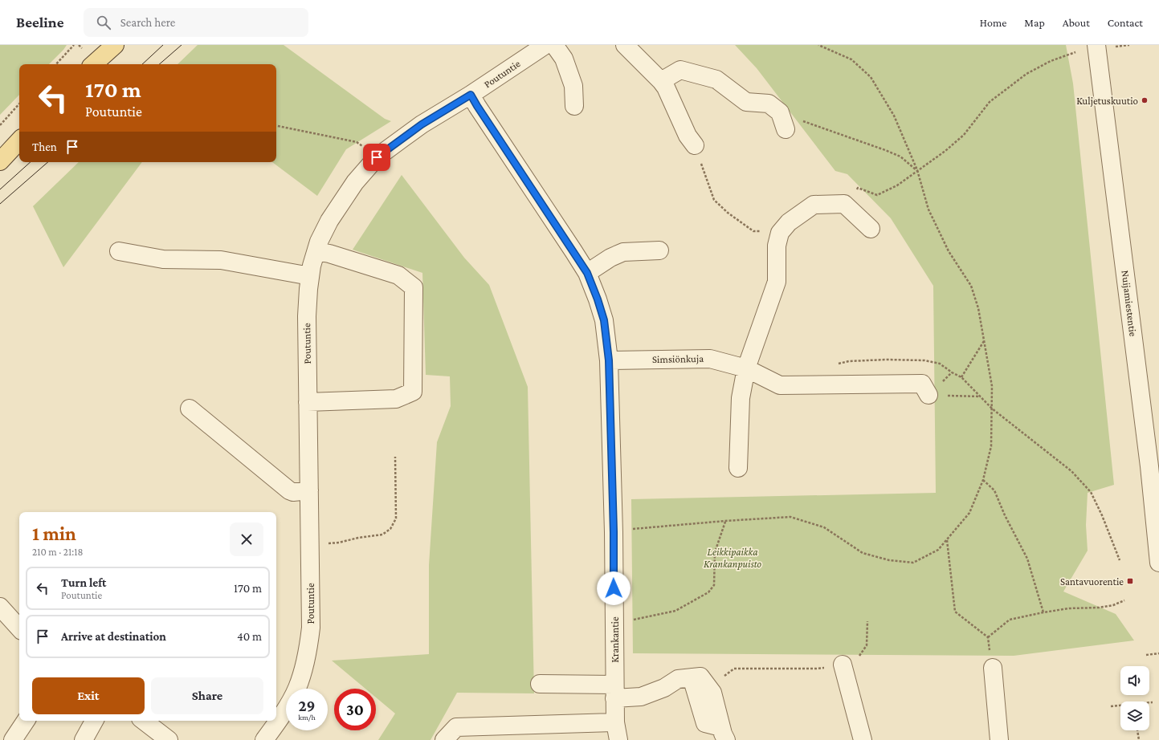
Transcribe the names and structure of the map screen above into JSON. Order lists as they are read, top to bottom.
{
  "streets": {
    "street": [
      "Poutuntie",
      "Nuijamiestentie",
      "Simsiönkuja",
      "Krankantie"
    ]
  },
  "crossings": [
    ["Poutuntie", "Krankantie"],
    ["Simsiönkuja", "Krankantie"]
  ],
  "parks": ["Leikkipaikka Krankanpuisto"],
  "places": {
    "other": ["Kuljetuskuutio"],
    "transit": ["Santavuorentie"]
  },
  "page": {
    "header": "Beeline",
    "search": "Search here",
    "nav": [
      "Home",
      "Map",
      "About",
      "Contact"
    ],
    "turn": ["170 m", "Poutuntie"],
    "then": "Then",
    "heading": ["1 min", "210 m · 21:18"],
    "list": [
      {
        "name": "Turn left",
        "note": "Poutuntie",
        "value": "170 m"
      },
      {
        "name": "Arrive at destination",
        "value": "40 m"
      }
    ],
    "buttons": ["Exit", "Share"],
    "speed": "29 km/h",
    "limit": "30"
  }
}
